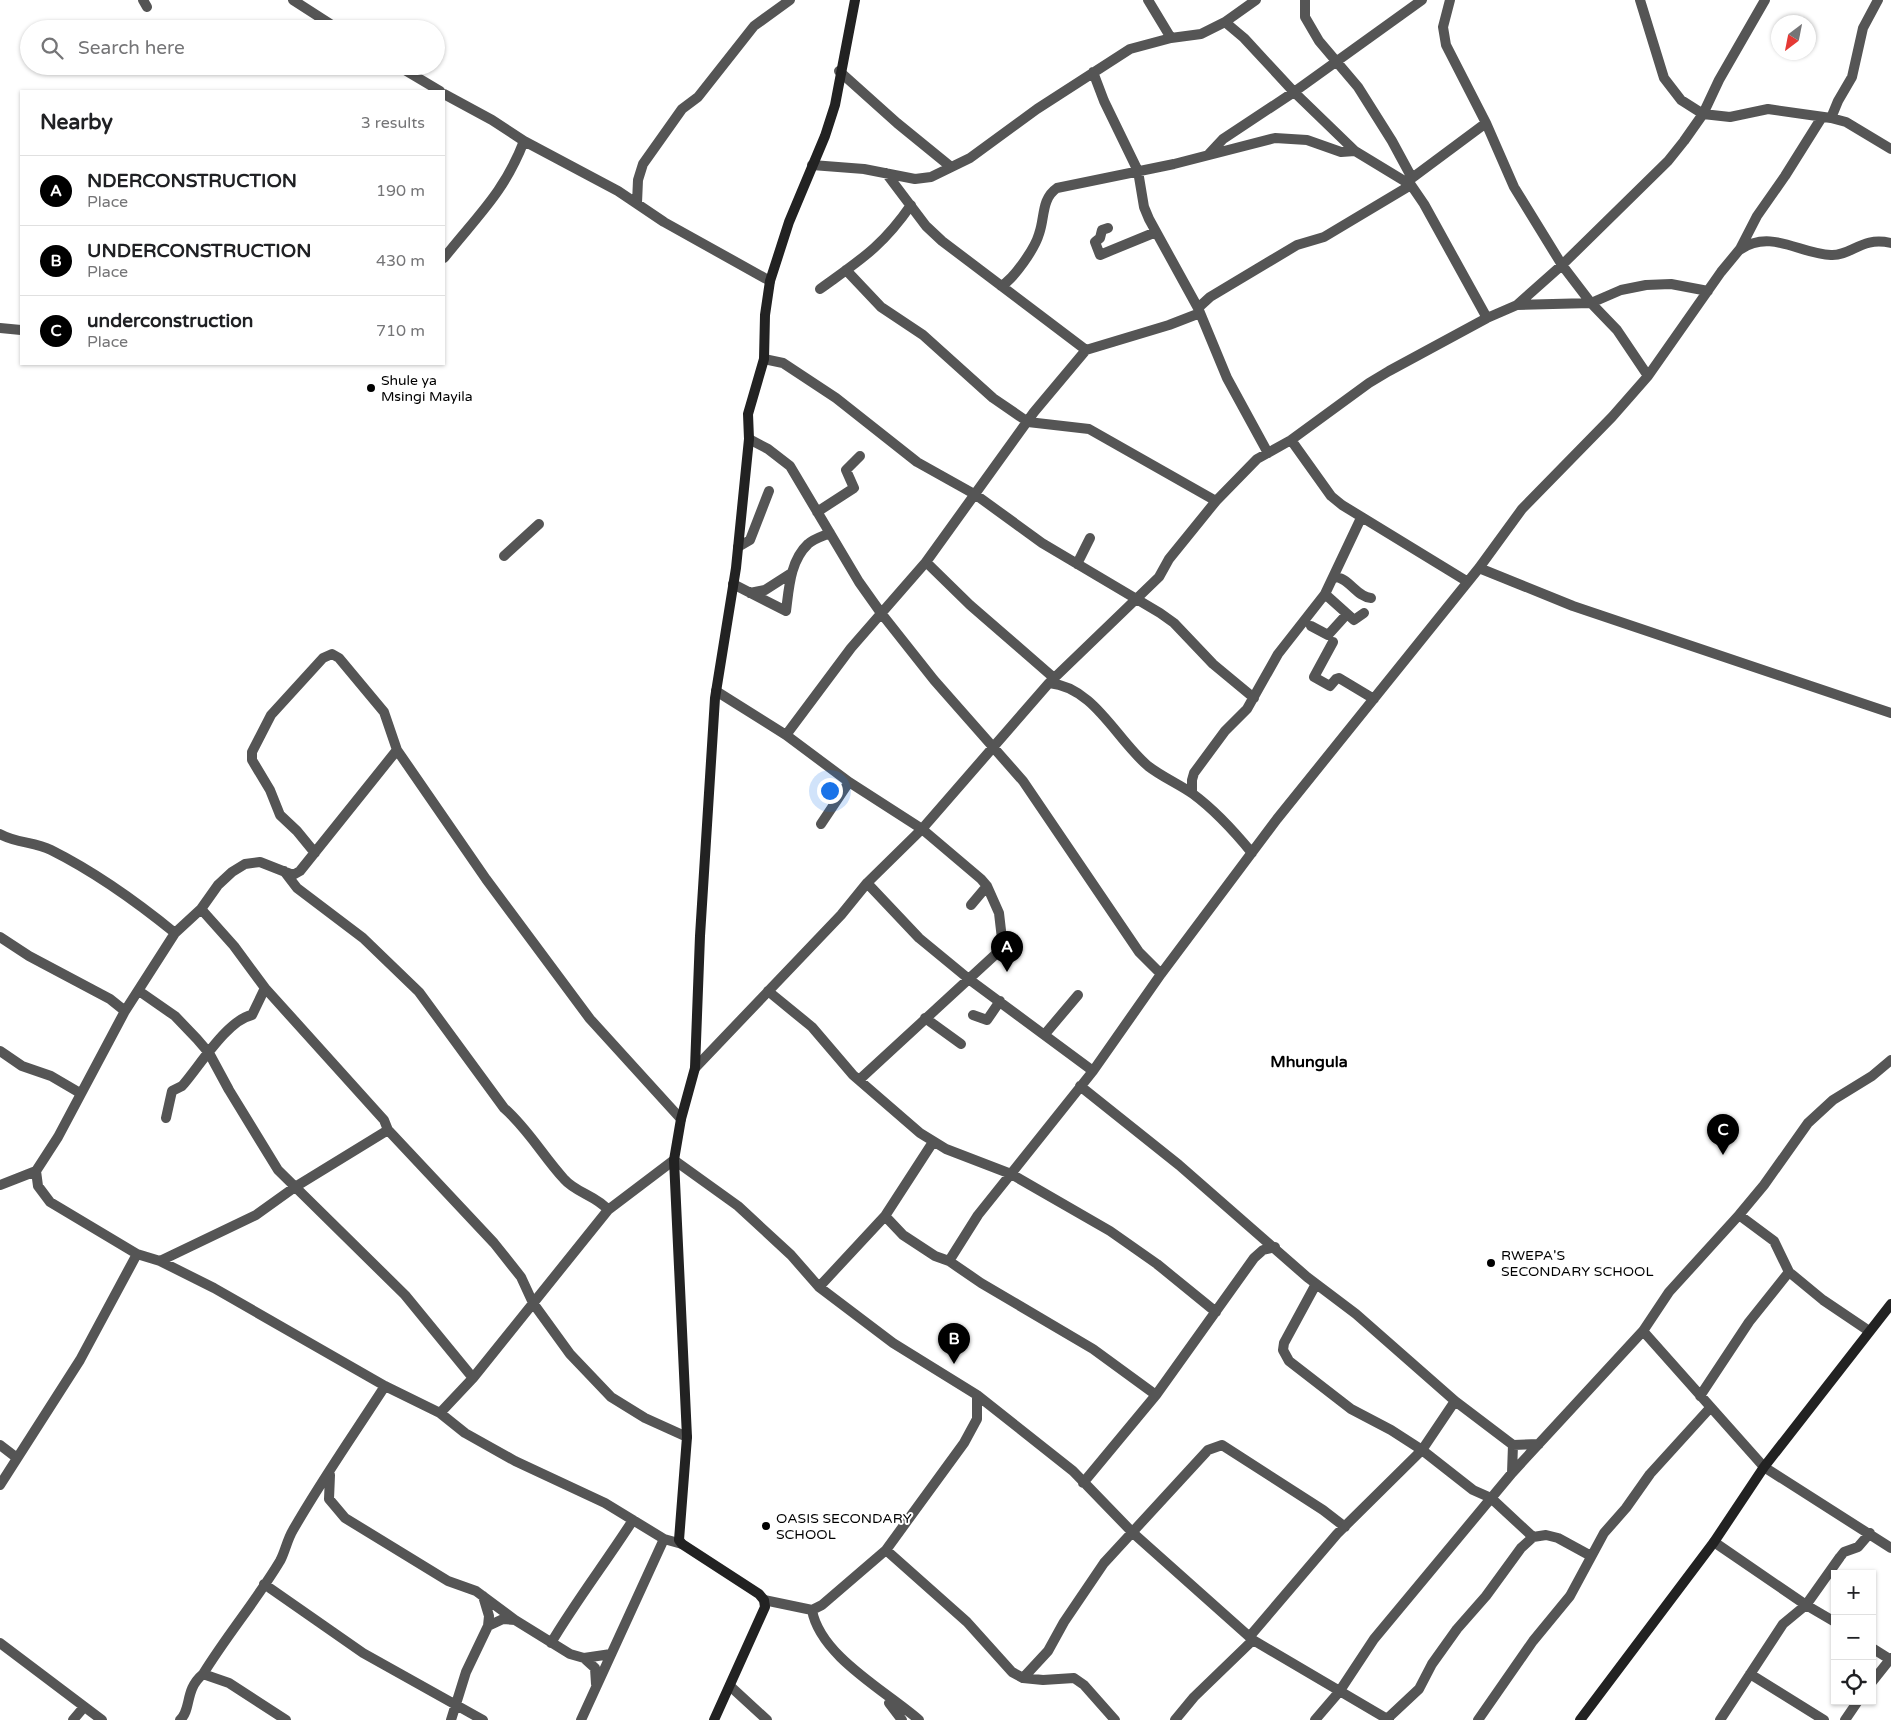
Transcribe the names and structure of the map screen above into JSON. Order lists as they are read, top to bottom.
{
  "districts": ["Mhungula"],
  "places": ["Shule ya Msingi Mayila", "RWEPA'S SECONDARY SCHOOL", "OASIS SECONDARY SCHOOL"],
  "north": "bottom left",
  "page": {
    "search": "Search here",
    "heading": ["Nearby", "3 results"],
    "list": [
      {
        "mark": "A",
        "name": "NDERCONSTRUCTION",
        "note": "Place",
        "value": "190 m"
      },
      {
        "mark": "B",
        "name": "UNDERCONSTRUCTION",
        "note": "Place",
        "value": "430 m"
      },
      {
        "mark": "C",
        "name": "underconstruction",
        "note": "Place",
        "value": "710 m"
      }
    ],
    "pins": ["A", "C", "B"],
    "map_buttons": ["+", "−"]
  }
}
